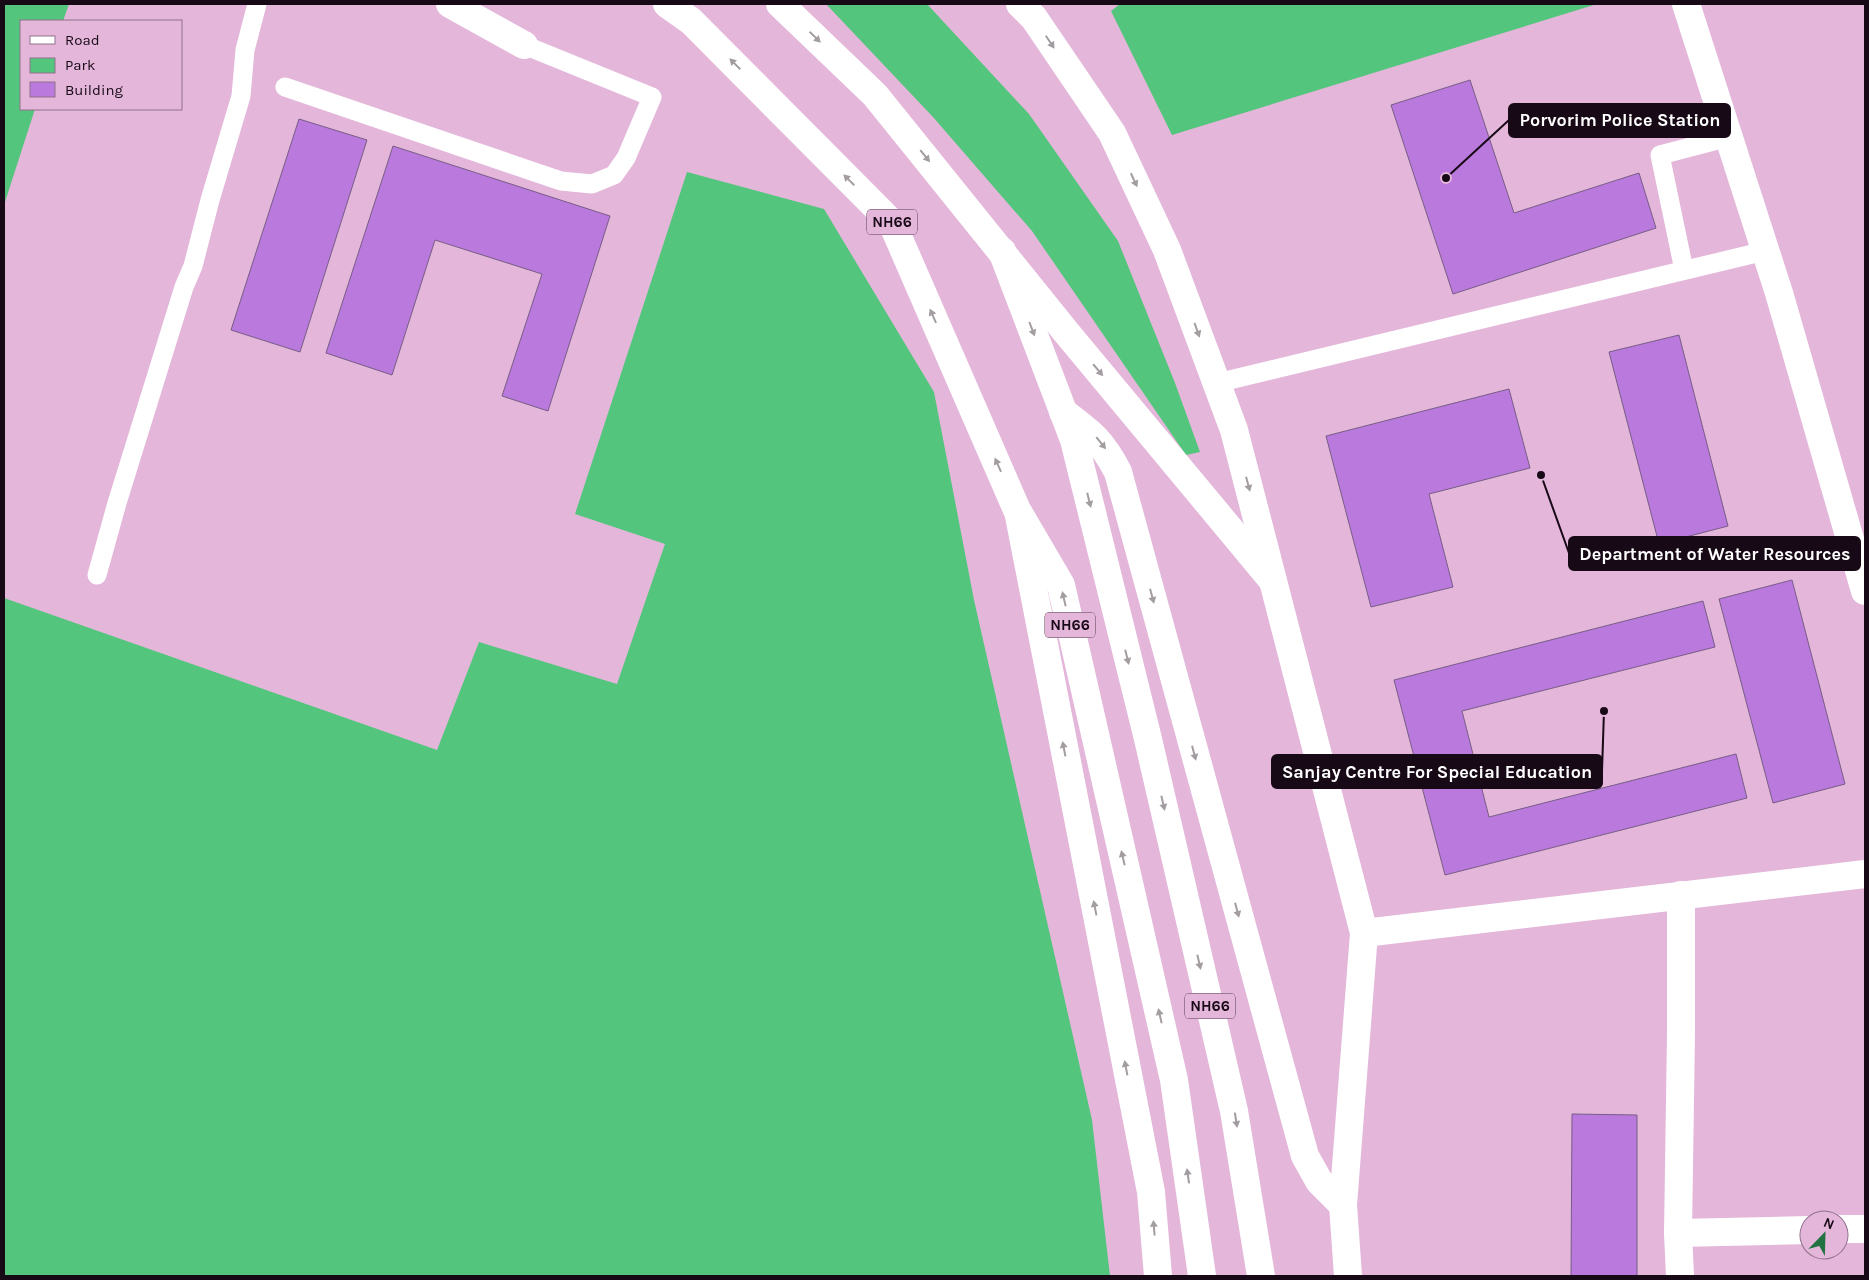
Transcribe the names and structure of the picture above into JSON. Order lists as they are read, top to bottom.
{
  "streets": {
    "main road": ["NH66"]
  },
  "places": ["Porvorim Police Station", "Department of Water Resources", "Sanjay Centre For Special Education"],
  "legend": ["Road", "Park", "Building"],
  "north": "top right"
}
